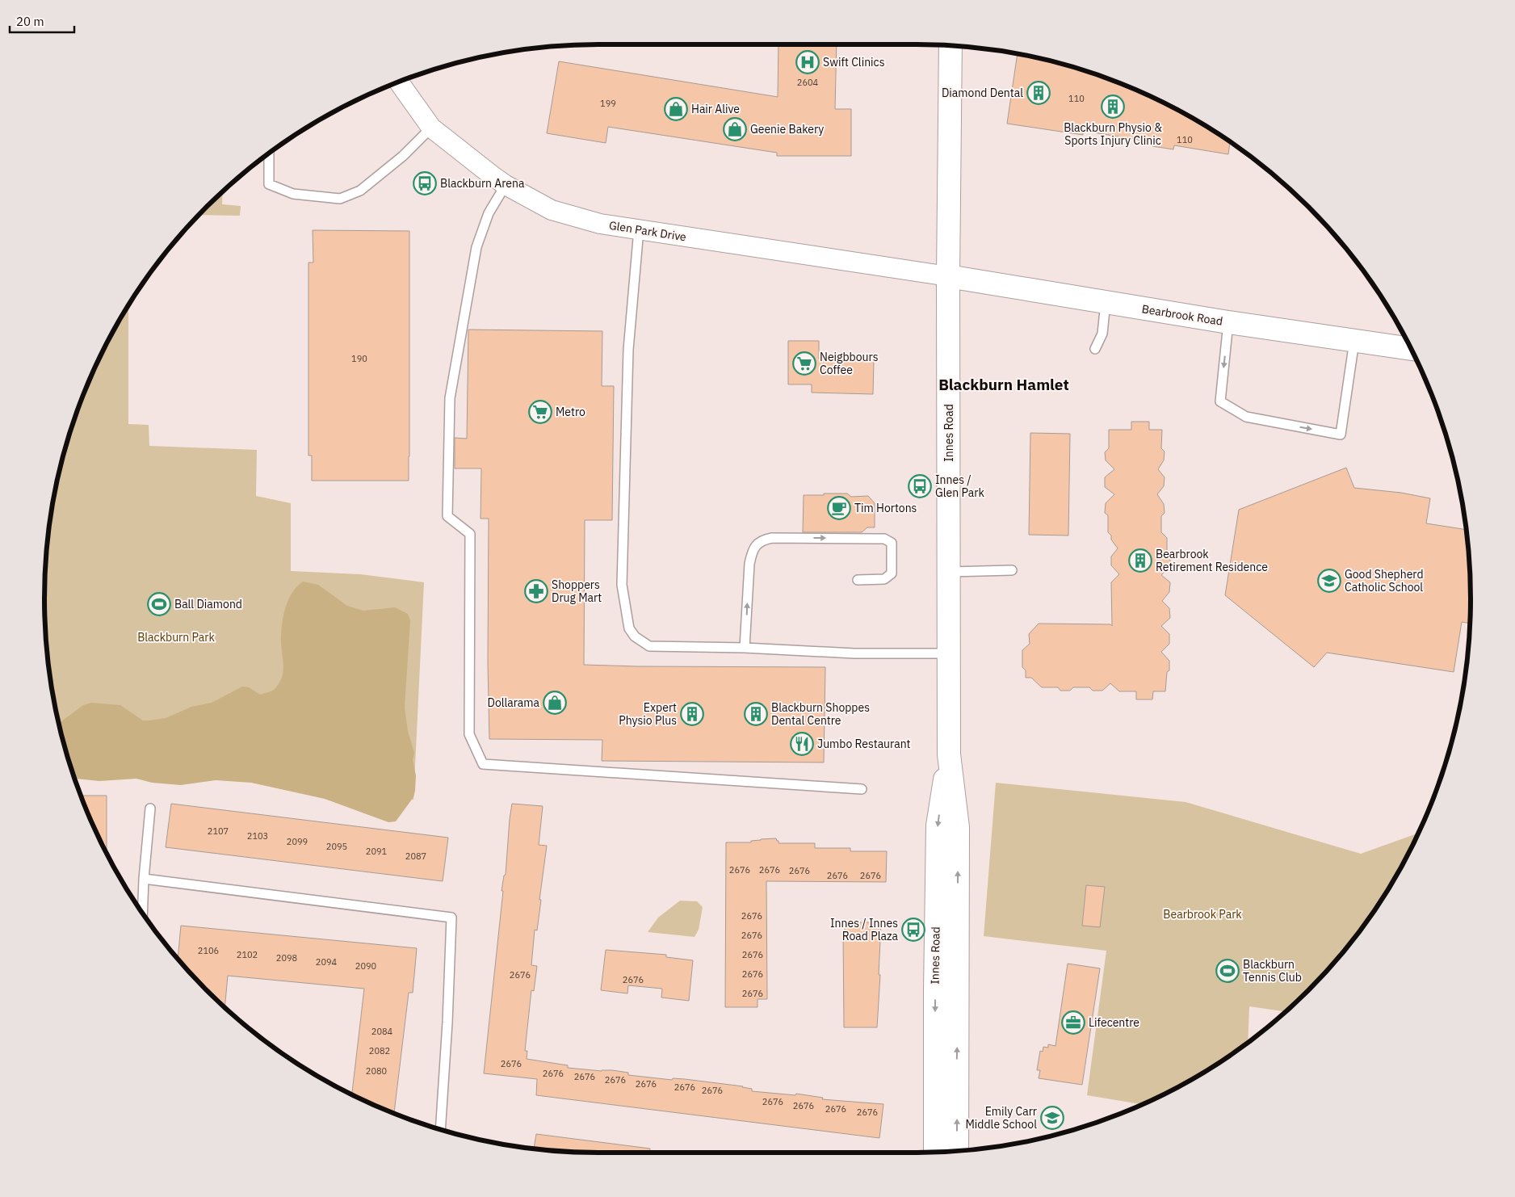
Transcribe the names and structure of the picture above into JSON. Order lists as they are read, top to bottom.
{
  "streets": {
    "street": ["Glen Park Drive", "Bearbrook Road", "Innes Road"]
  },
  "crossings": [
    ["Glen Park Drive", "Bearbrook Road"],
    ["Glen Park Drive", "Innes Road"],
    ["Bearbrook Road", "Innes Road"]
  ],
  "districts": ["Blackburn Hamlet"],
  "parks": ["Blackburn Park", "Bearbrook Park"],
  "places": {
    "hospital": ["Swift Clinics"],
    "building": [
      "Diamond Dental",
      "Blackburn Physio & Sports Injury Clinic",
      "Bearbrook Retirement Residence",
      "Expert Physio Plus",
      "Blackburn Shoppes Dental Centre"
    ],
    "shop": ["Hair Alive", "Geenie Bakery", "Dollarama"],
    "bus stop": ["Blackburn Arena", "Innes / Glen Park", "Innes / Innes Road Plaza"],
    "supermarket": ["Neigbbours Coffee", "Metro"],
    "cafe": ["Tim Hortons"],
    "school or university": ["Good Shepherd Catholic School", "Emily Carr Middle School"],
    "pharmacy": ["Shoppers Drug Mart"],
    "sports": ["Ball Diamond", "Blackburn Tennis Club"],
    "restaurant": ["Jumbo Restaurant"],
    "office": ["Lifecentre"]
  },
  "house_numbers": [
    "2604",
    "110",
    "199",
    "110",
    "190",
    "2107",
    "2103",
    "2099",
    "2095",
    "2091",
    "2087",
    "2676",
    "2676",
    "2676",
    "2676",
    "2676",
    "2676",
    "2676",
    "2106",
    "2102",
    "2676",
    "2098",
    "2094",
    "2090",
    "2676",
    "2676",
    "2676",
    "2676",
    "2084",
    "2082",
    "2676",
    "2080",
    "2676",
    "2676",
    "2676",
    "2676",
    "2676",
    "2676",
    "2676",
    "2676",
    "2676",
    "2676"
  ],
  "scale_bar": "20 m"
}
